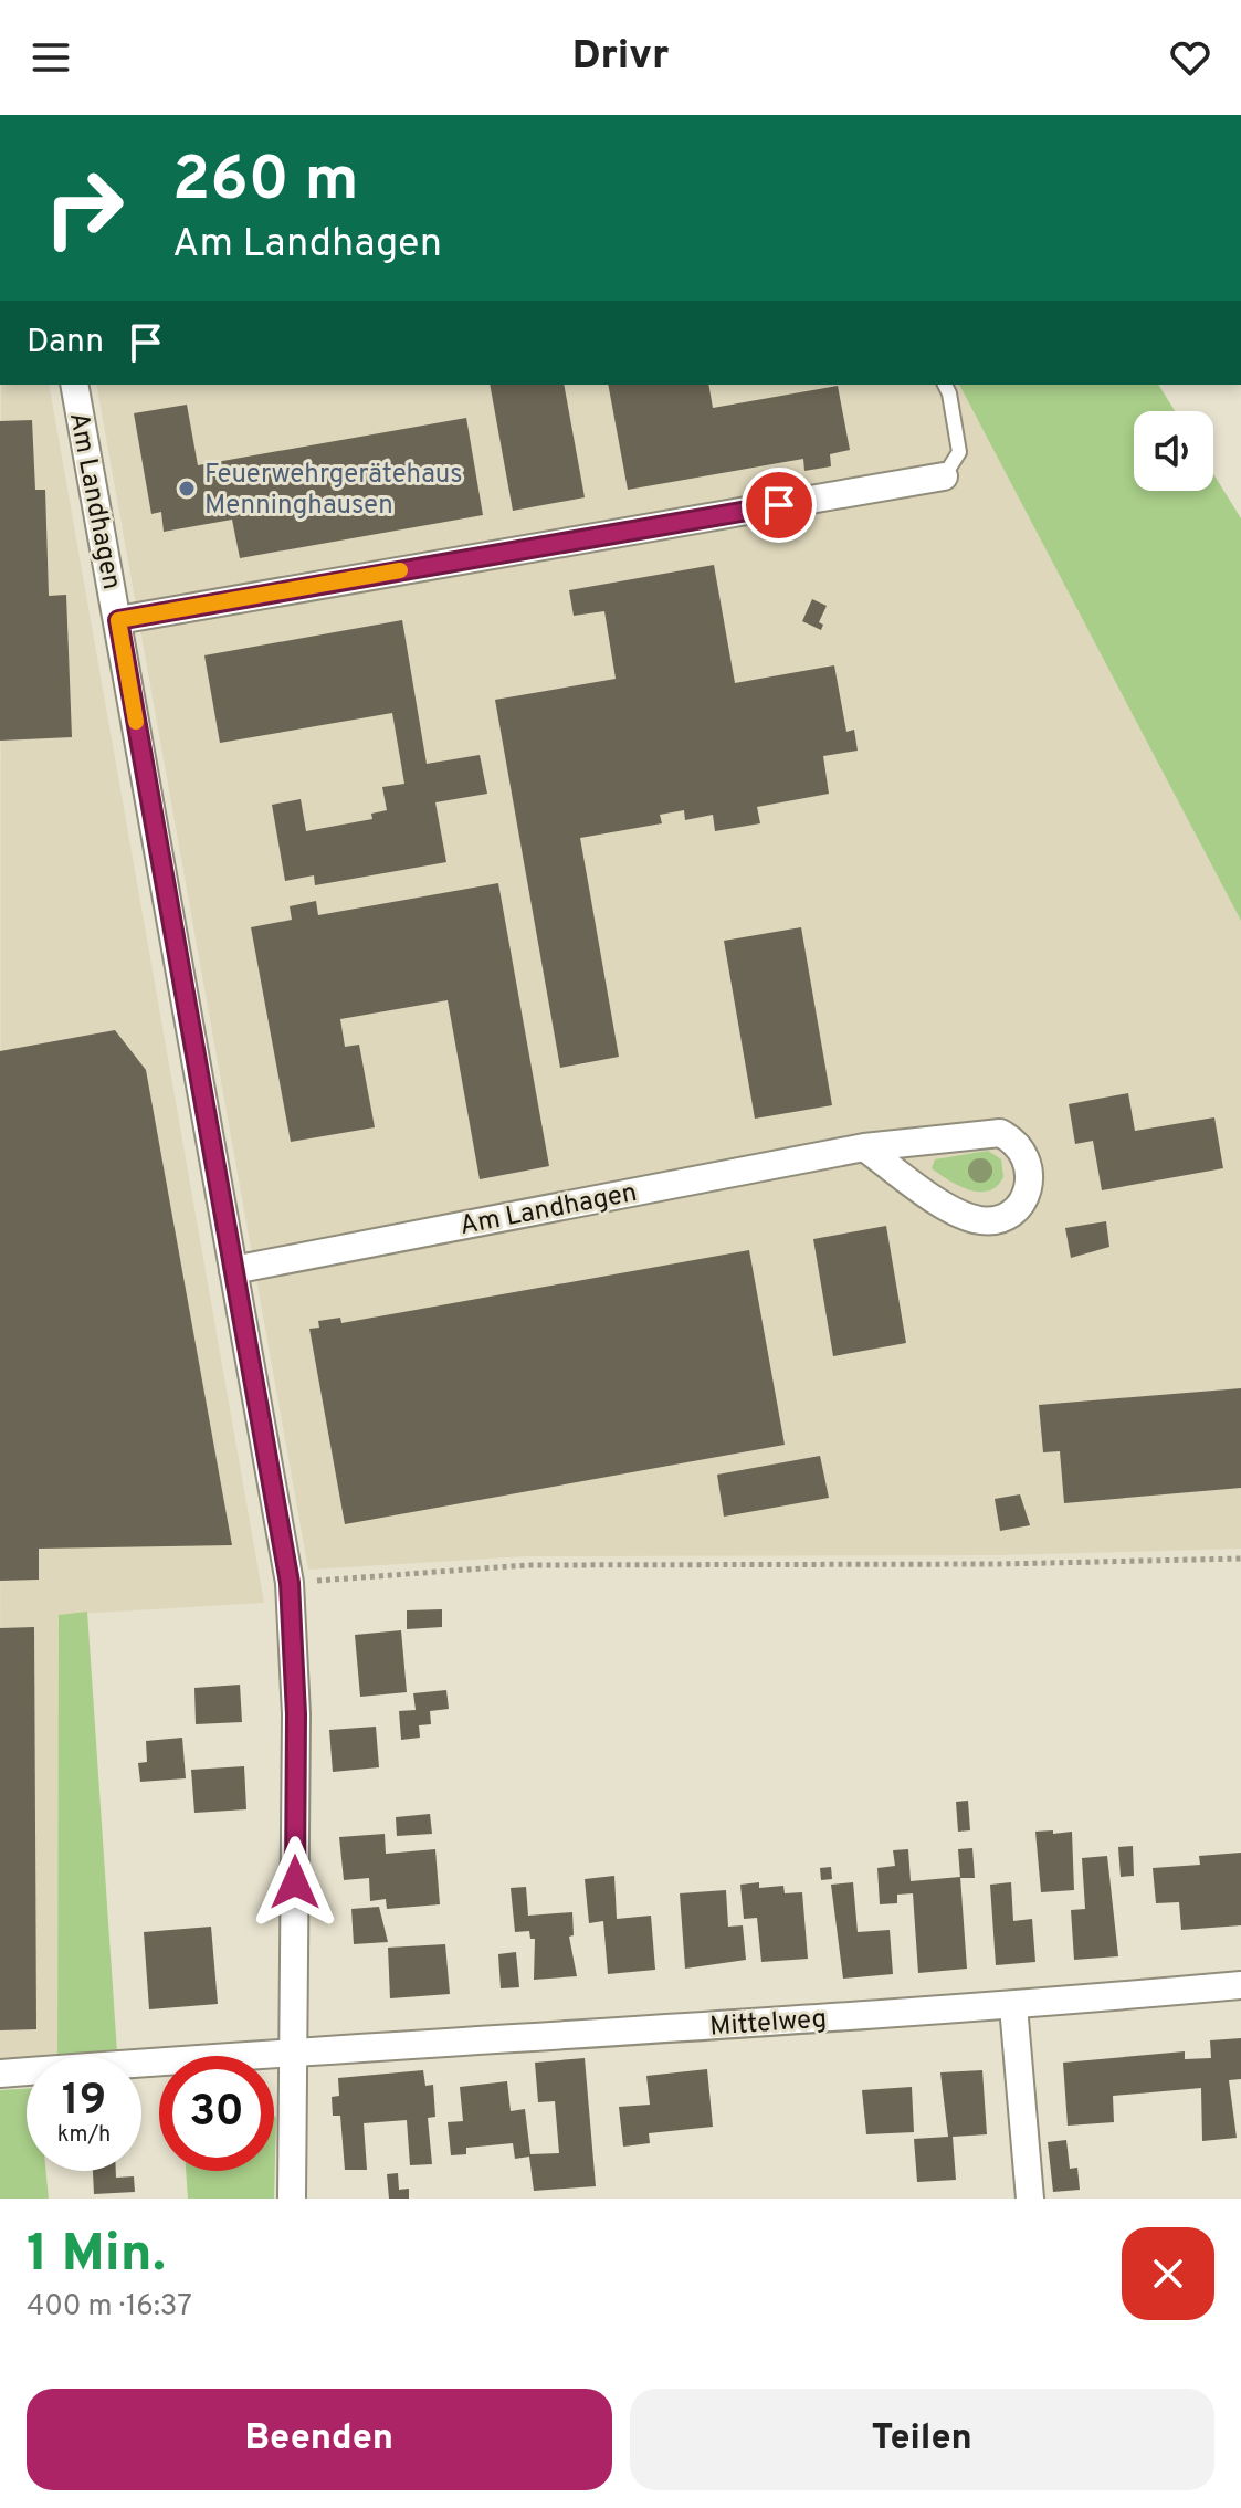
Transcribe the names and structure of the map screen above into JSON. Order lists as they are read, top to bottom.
{
  "streets": {
    "street": ["Am Landhagen", "Mittelweg"]
  },
  "crossings": [
    ["Am Landhagen", "Mittelweg"]
  ],
  "places": ["Feuerwehrgerätehaus Menninghausen"],
  "page": {
    "header": "Drivr",
    "turn": ["260 m", "Am Landhagen"],
    "then": "Dann",
    "speed": "19 km/h",
    "limit": "30",
    "heading": ["1 Min.", "400 m · 16:37"],
    "buttons": ["Beenden", "Teilen"]
  }
}
